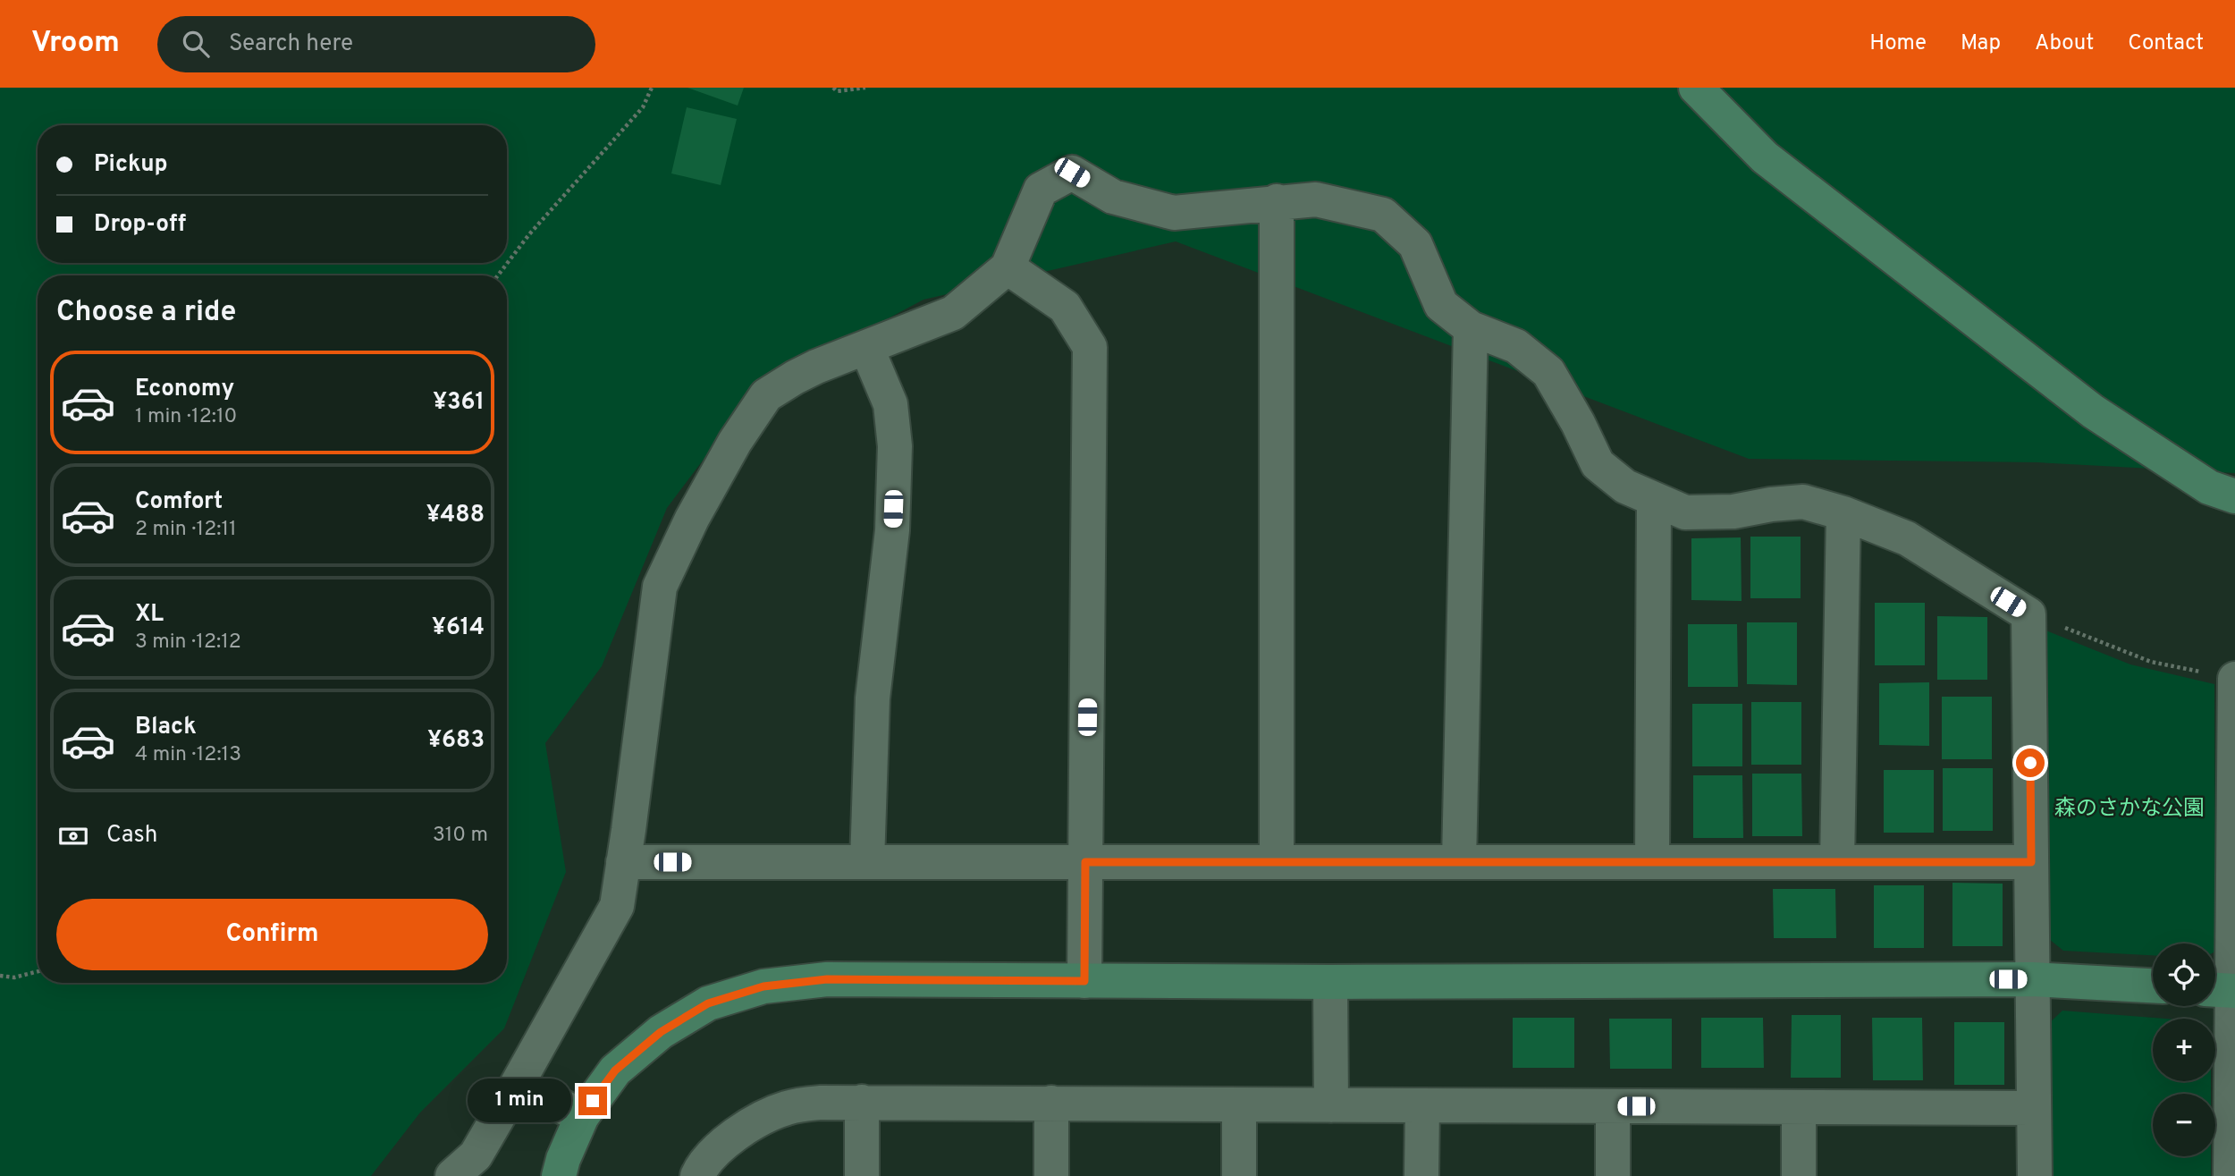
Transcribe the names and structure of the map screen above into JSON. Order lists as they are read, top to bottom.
{
  "parks": ["森のさかな公園"],
  "page": {
    "header": "Vroom",
    "search": "Search here",
    "nav": [
      "Home",
      "Map",
      "About",
      "Contact"
    ],
    "banner": ["Pickup", "Drop-off"],
    "heading": "Choose a ride",
    "list": [
      {
        "name": "Economy",
        "note": "1 min · 12:10",
        "value": "¥361"
      },
      {
        "name": "Comfort",
        "note": "2 min · 12:11",
        "value": "¥488"
      },
      {
        "name": "XL",
        "note": "3 min · 12:12",
        "value": "¥614"
      },
      {
        "name": "Black",
        "note": "4 min · 12:13",
        "value": "¥683"
      }
    ],
    "pay": ["Cash", "310 m"],
    "buttons": "Confirm",
    "map_buttons": ["+", "−"],
    "bubble": "1 min"
  }
}
